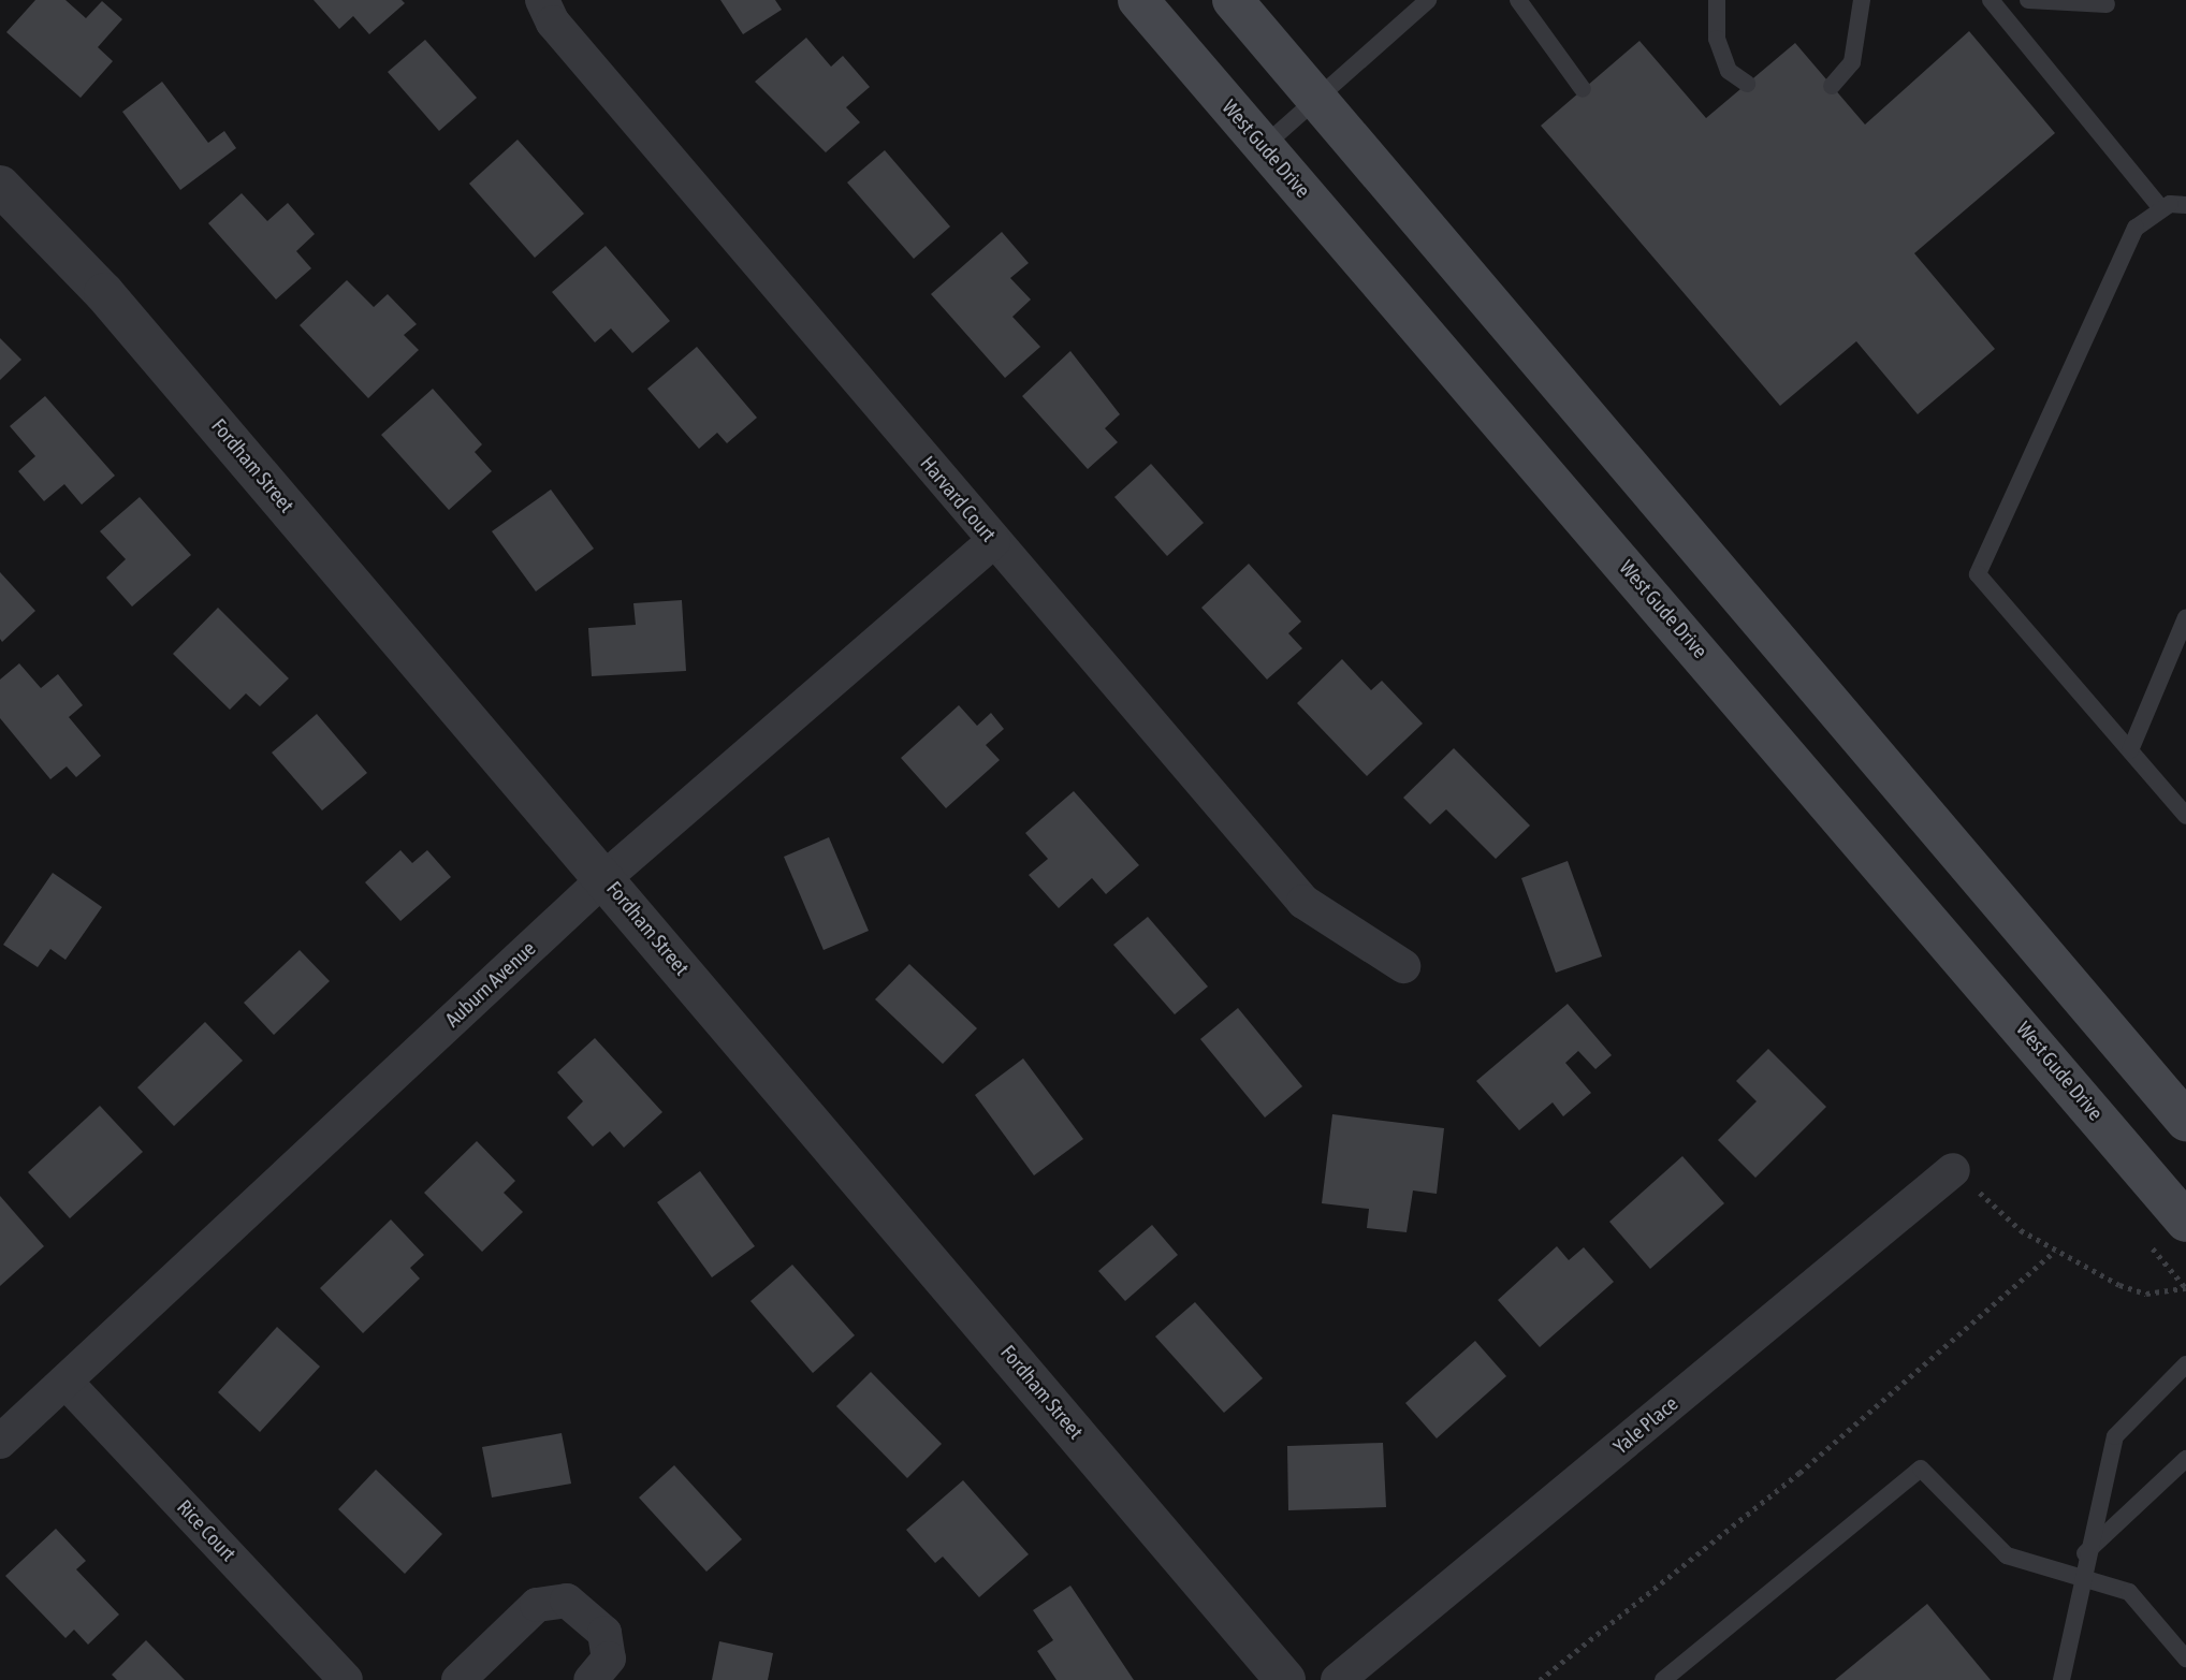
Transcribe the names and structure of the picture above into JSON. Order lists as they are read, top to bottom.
{
  "streets": {
    "main road": ["West Gude Drive"],
    "street": [
      "Fordham Street",
      "Harvard Court",
      "Auburn Avenue",
      "Yale Place",
      "Rice Court"
    ]
  },
  "crossings": [
    ["Fordham Street", "Auburn Avenue"],
    ["Harvard Court", "Auburn Avenue"],
    ["Auburn Avenue", "Rice Court"]
  ]
}
